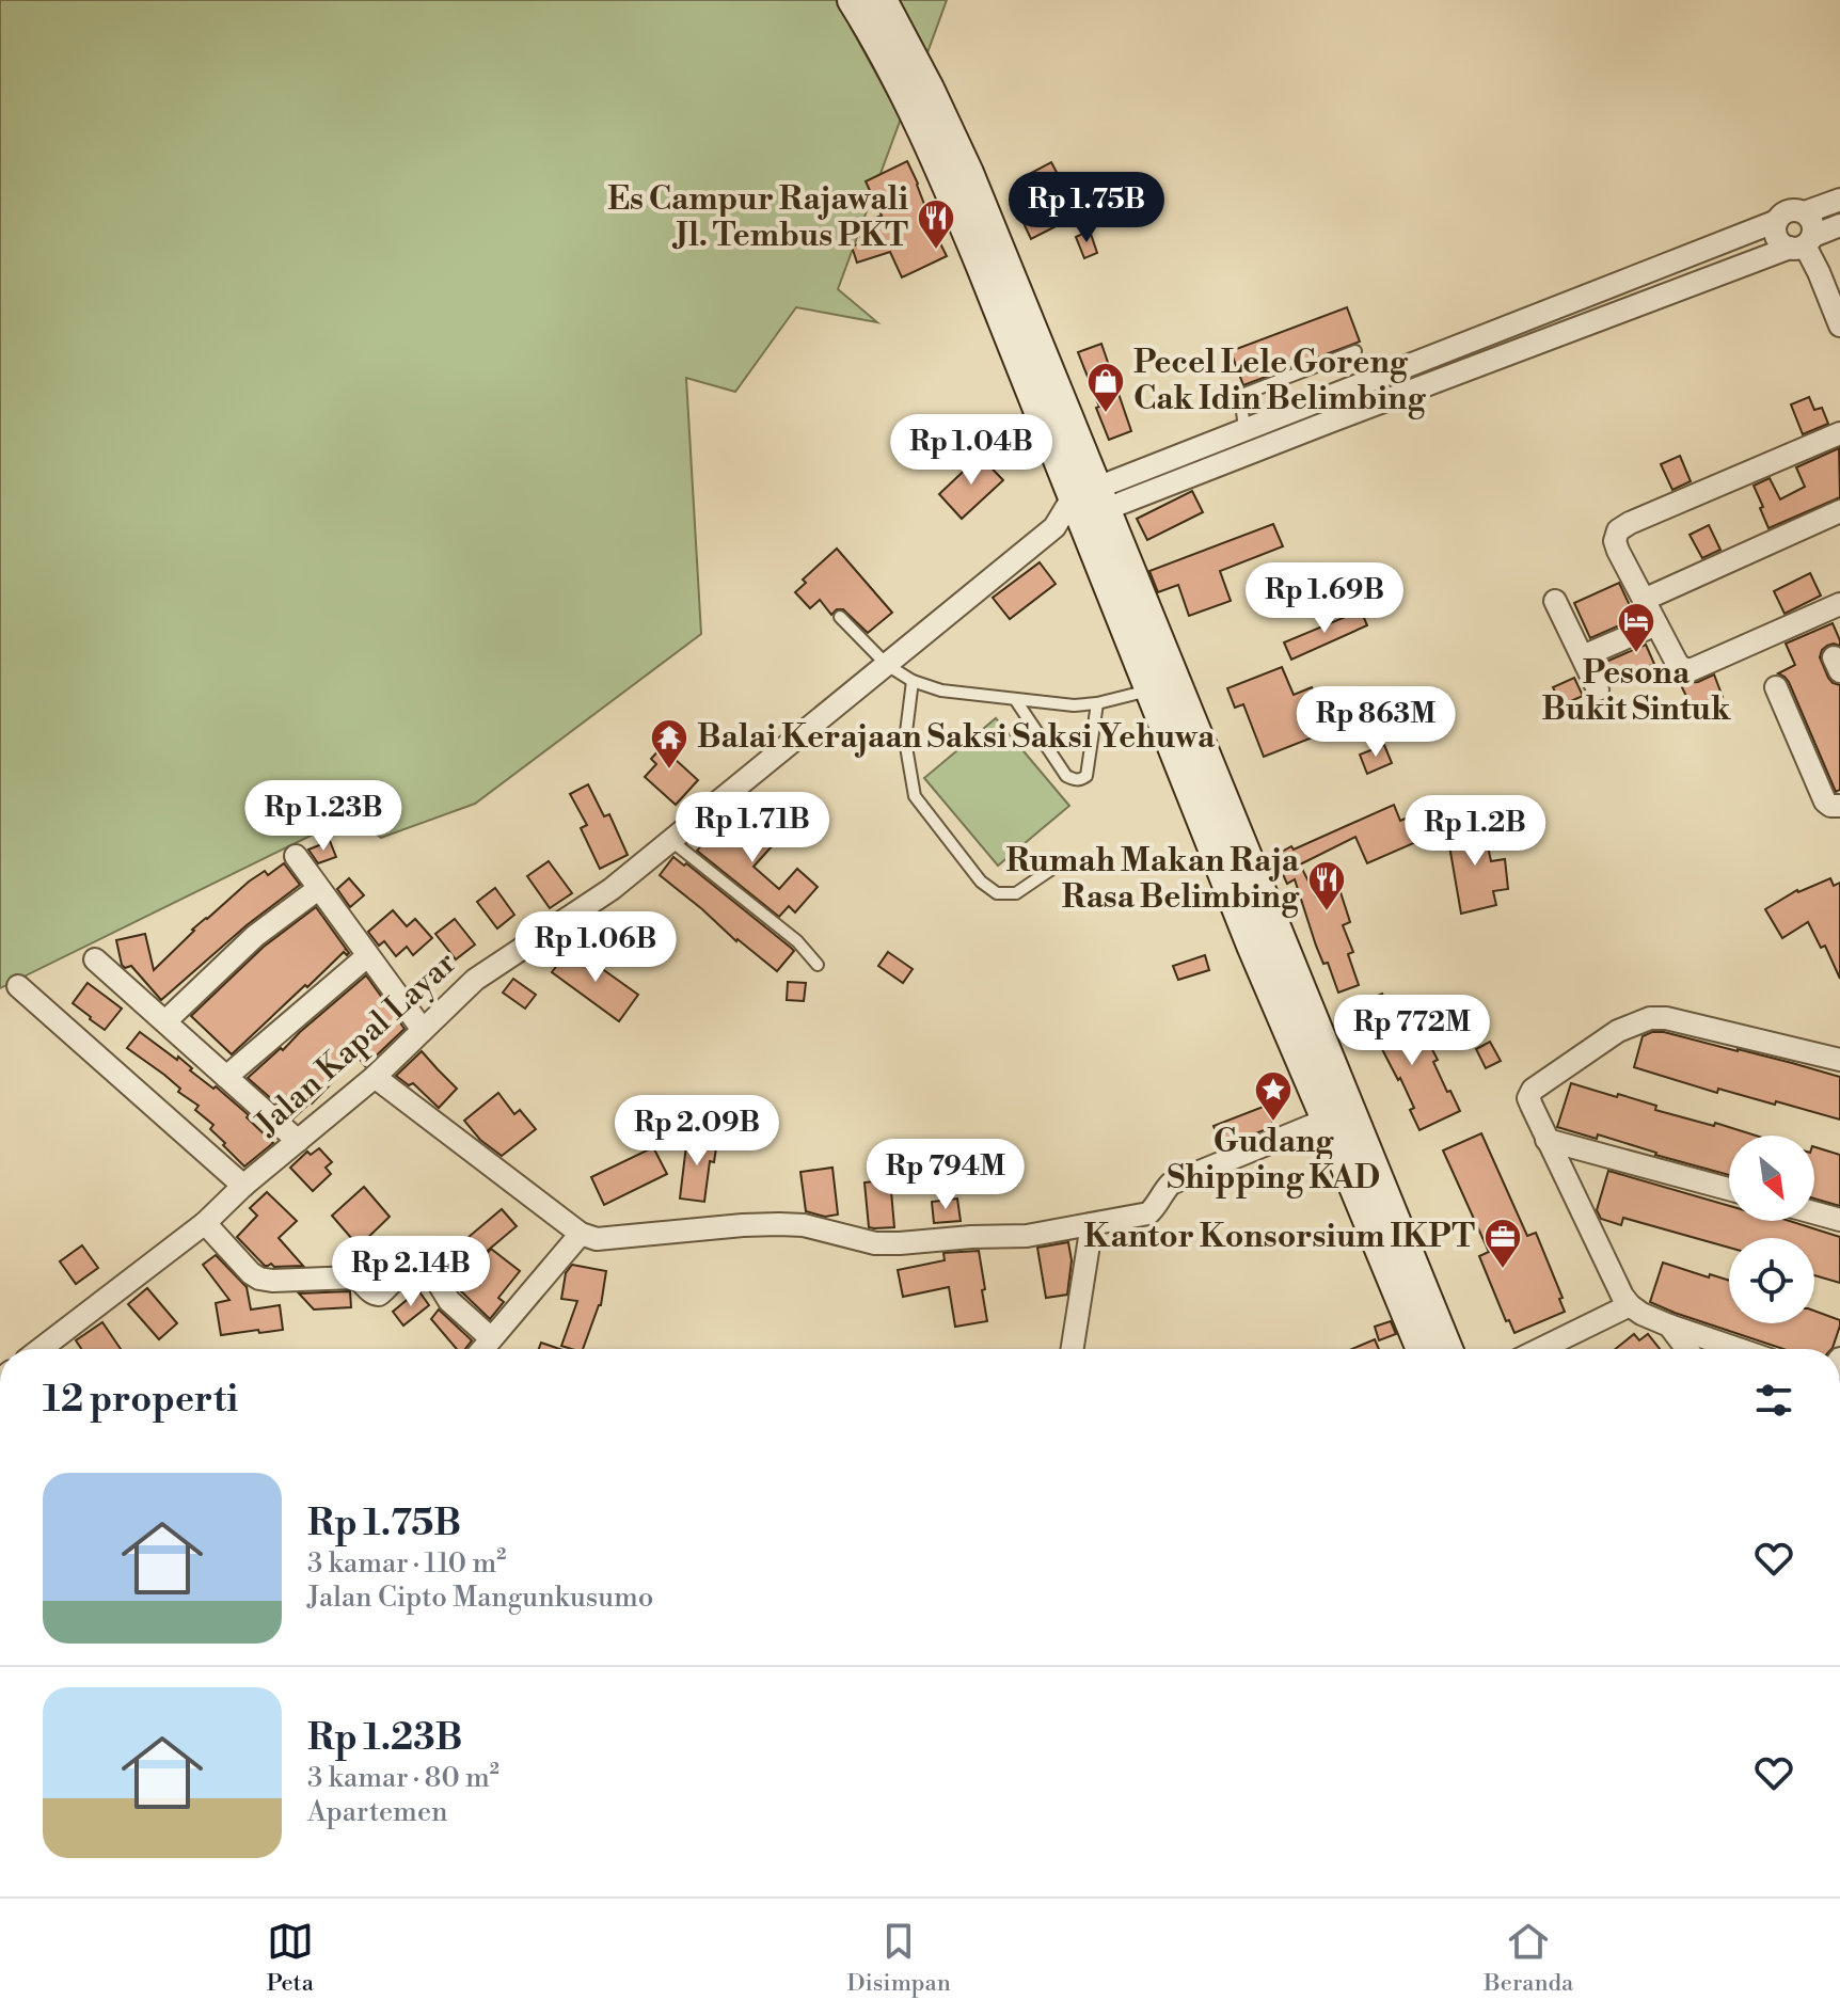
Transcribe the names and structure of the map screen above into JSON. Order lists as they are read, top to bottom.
{
  "streets": {
    "street": ["Jalan Kapal Layar"]
  },
  "places": {
    "restaurant": ["Es Campur Rajawali Jl. Tembus PKT", "Rumah Makan Raja Rasa Belimbing"],
    "shop": ["Pecel Lele Goreng Cak Idin Belimbing"],
    "hotel": ["Pesona Bukit Sintuk"],
    "temple": ["Balai Kerajaan Saksi Saksi Yehuwa"],
    "place": ["Gudang Shipping KAD"],
    "office": ["Kantor Konsorsium IKPT"]
  },
  "north": "bottom right",
  "page": {
    "price": [
      "Rp 1.75B",
      "Rp 1.04B",
      "Rp 1.69B",
      "Rp 863M",
      "Rp 1.23B",
      "Rp 1.71B",
      "Rp 1.2B",
      "Rp 1.06B",
      "Rp 772M",
      "Rp 2.09B",
      "Rp 794M",
      "Rp 2.14B"
    ],
    "heading": "12 properti",
    "list": [
      {
        "name": "Rp 1.75B",
        "note": "3 kamar · 110 m² · Jalan Cipto Mangunkusumo"
      },
      {
        "name": "Rp 1.23B",
        "note": "3 kamar · 80 m² · Apartemen"
      }
    ],
    "tabs": ["Peta", "Disimpan", "Beranda"]
  }
}
